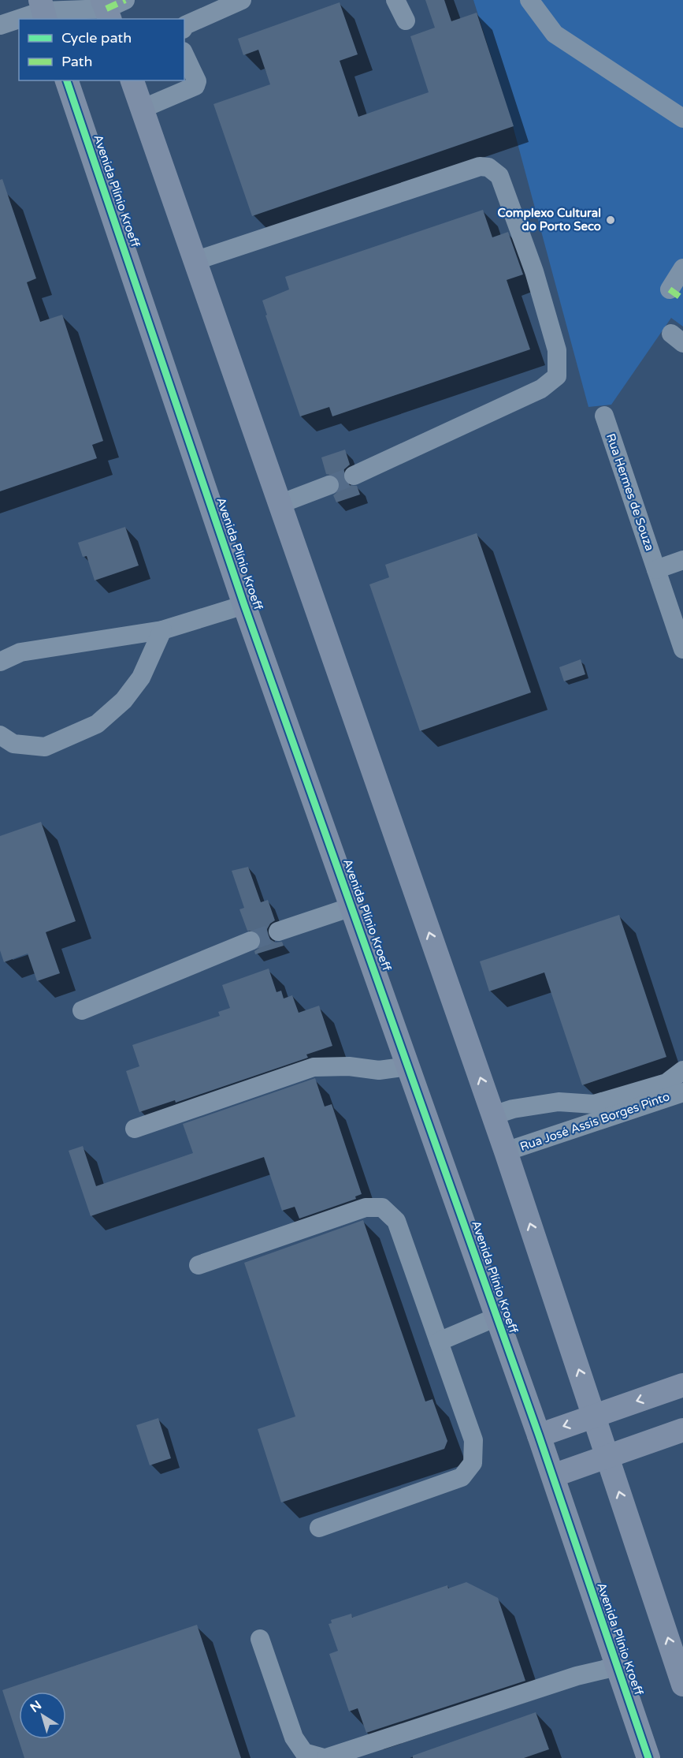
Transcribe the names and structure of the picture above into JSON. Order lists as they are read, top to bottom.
{
  "streets": {
    "main road": ["Avenida Plínio Kroeff"],
    "street": ["Rua Hermes de Souza", "Rua José Assis Borges Pinto"]
  },
  "places": ["Complexo Cultural do Porto Seco"],
  "legend": ["Cycle path", "Path"],
  "north": "top left"
}
